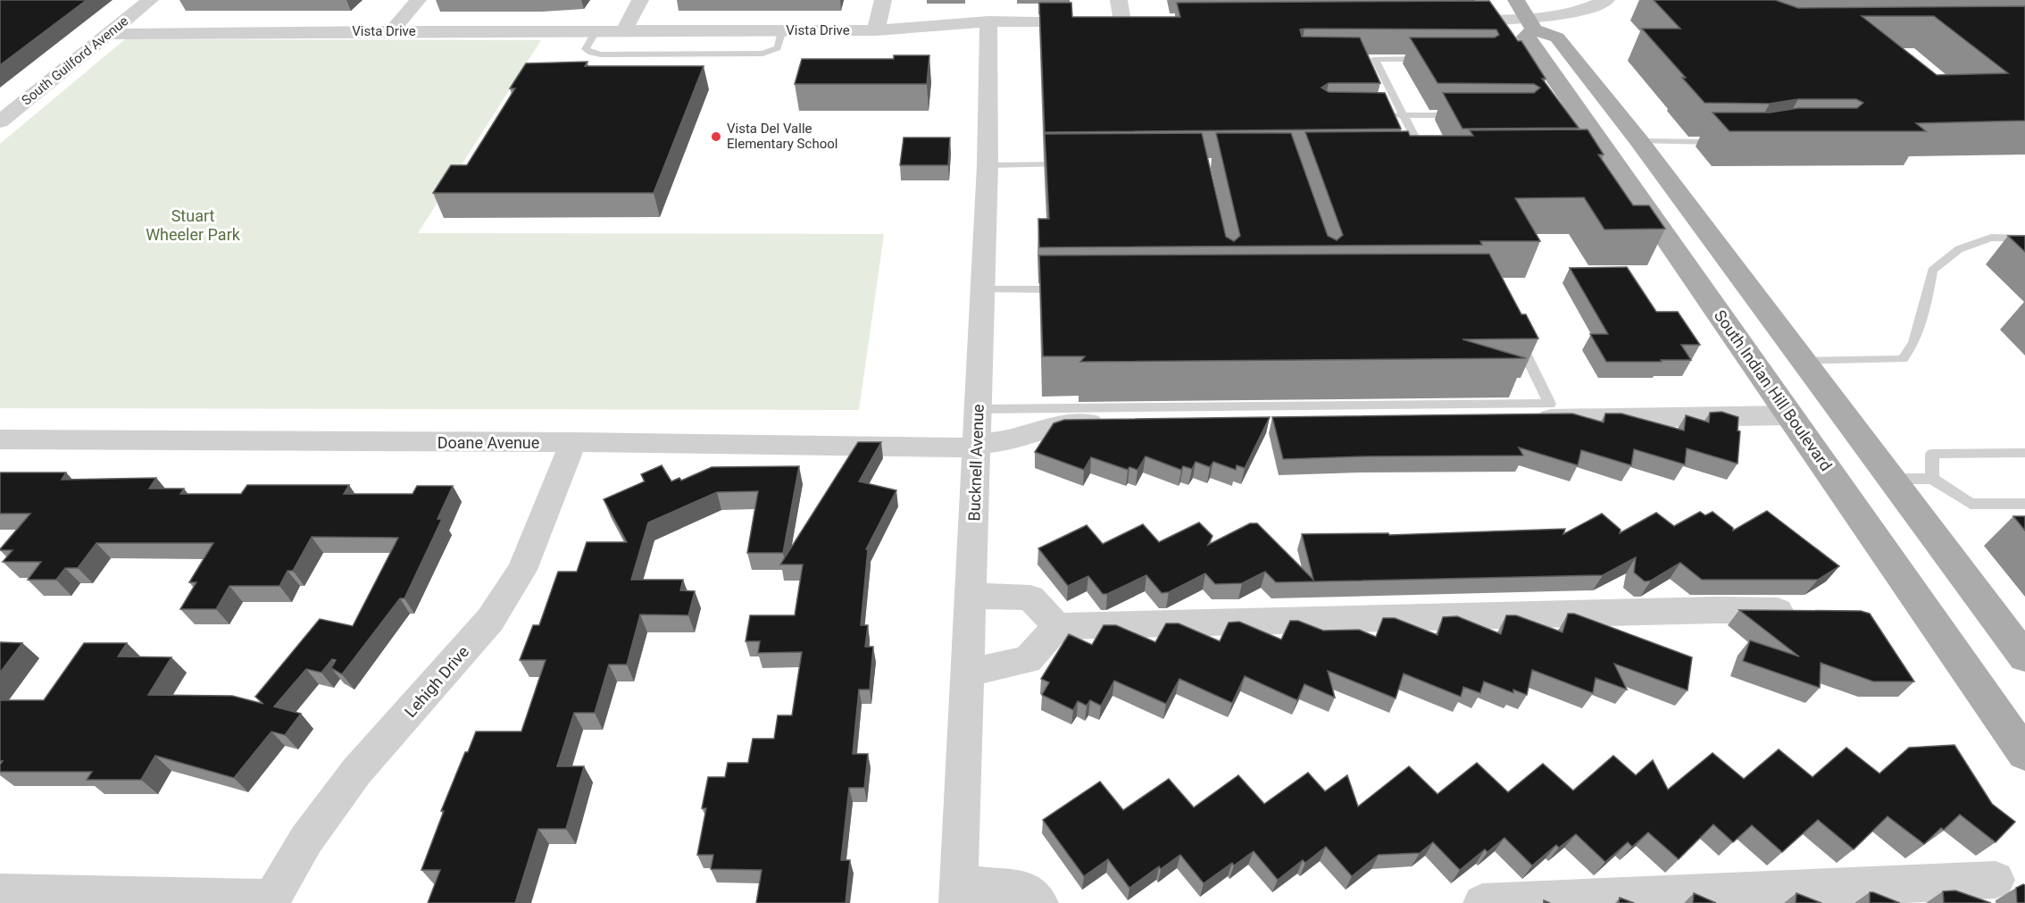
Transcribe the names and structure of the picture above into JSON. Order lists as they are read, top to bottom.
{
  "streets": {
    "main road": ["South Indian Hill Boulevard"],
    "street": [
      "Vista Drive",
      "South Guilford Avenue",
      "Doane Avenue",
      "Bucknell Avenue",
      "Lehigh Drive"
    ]
  },
  "crossings": [
    ["Vista Drive", "South Guilford Avenue"],
    ["Vista Drive", "Bucknell Avenue"],
    ["South Indian Hill Boulevard", "Doane Avenue"],
    ["Doane Avenue", "Bucknell Avenue"],
    ["Doane Avenue", "Lehigh Drive"]
  ],
  "parks": ["Stuart Wheeler Park"],
  "places": ["Vista Del Valle Elementary School"]
}
